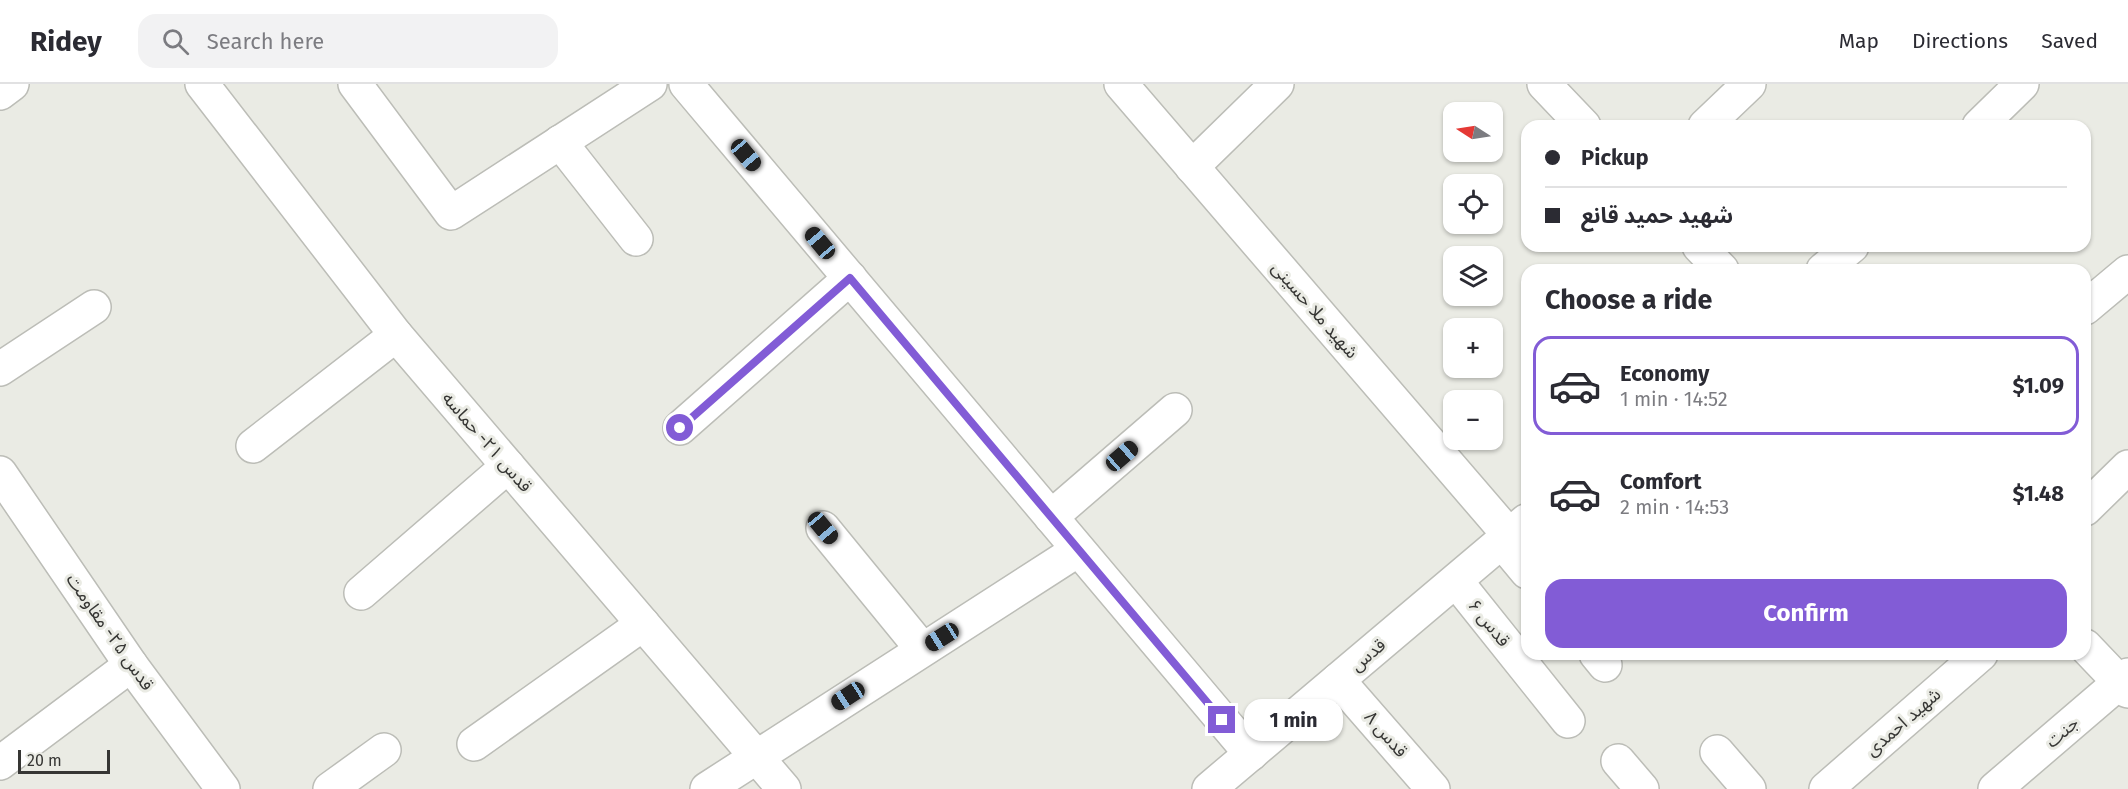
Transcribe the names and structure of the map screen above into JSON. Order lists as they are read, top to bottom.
{
  "streets": {
    "street": [
      "شهید ملا حسینی",
      "قدس ۲۱- حماسه",
      "قدس ۶",
      "قدس ۲۵- مقاومت",
      "قدس",
      "شهید احمدی",
      "جنت",
      "قدس ۸"
    ]
  },
  "crossings": [
    ["شهید ملا حسینی", "قدس"],
    ["قدس ۶", "قدس"],
    ["قدس", "قدس ۸"]
  ],
  "scale_bar": "20 m",
  "north": "left",
  "page": {
    "header": "Ridey",
    "search": "Search here",
    "nav": ["Map", "Directions", "Saved"],
    "map_buttons": ["+", "−"],
    "banner": ["Pickup", "شهید حمید قانع"],
    "heading": "Choose a ride",
    "list": [
      {
        "name": "Economy",
        "note": "1 min · 14:52",
        "value": "$1.09"
      },
      {
        "name": "Comfort",
        "note": "2 min · 14:53",
        "value": "$1.48"
      }
    ],
    "buttons": "Confirm",
    "bubble": "1 min",
    "scale": "20 m"
  }
}
